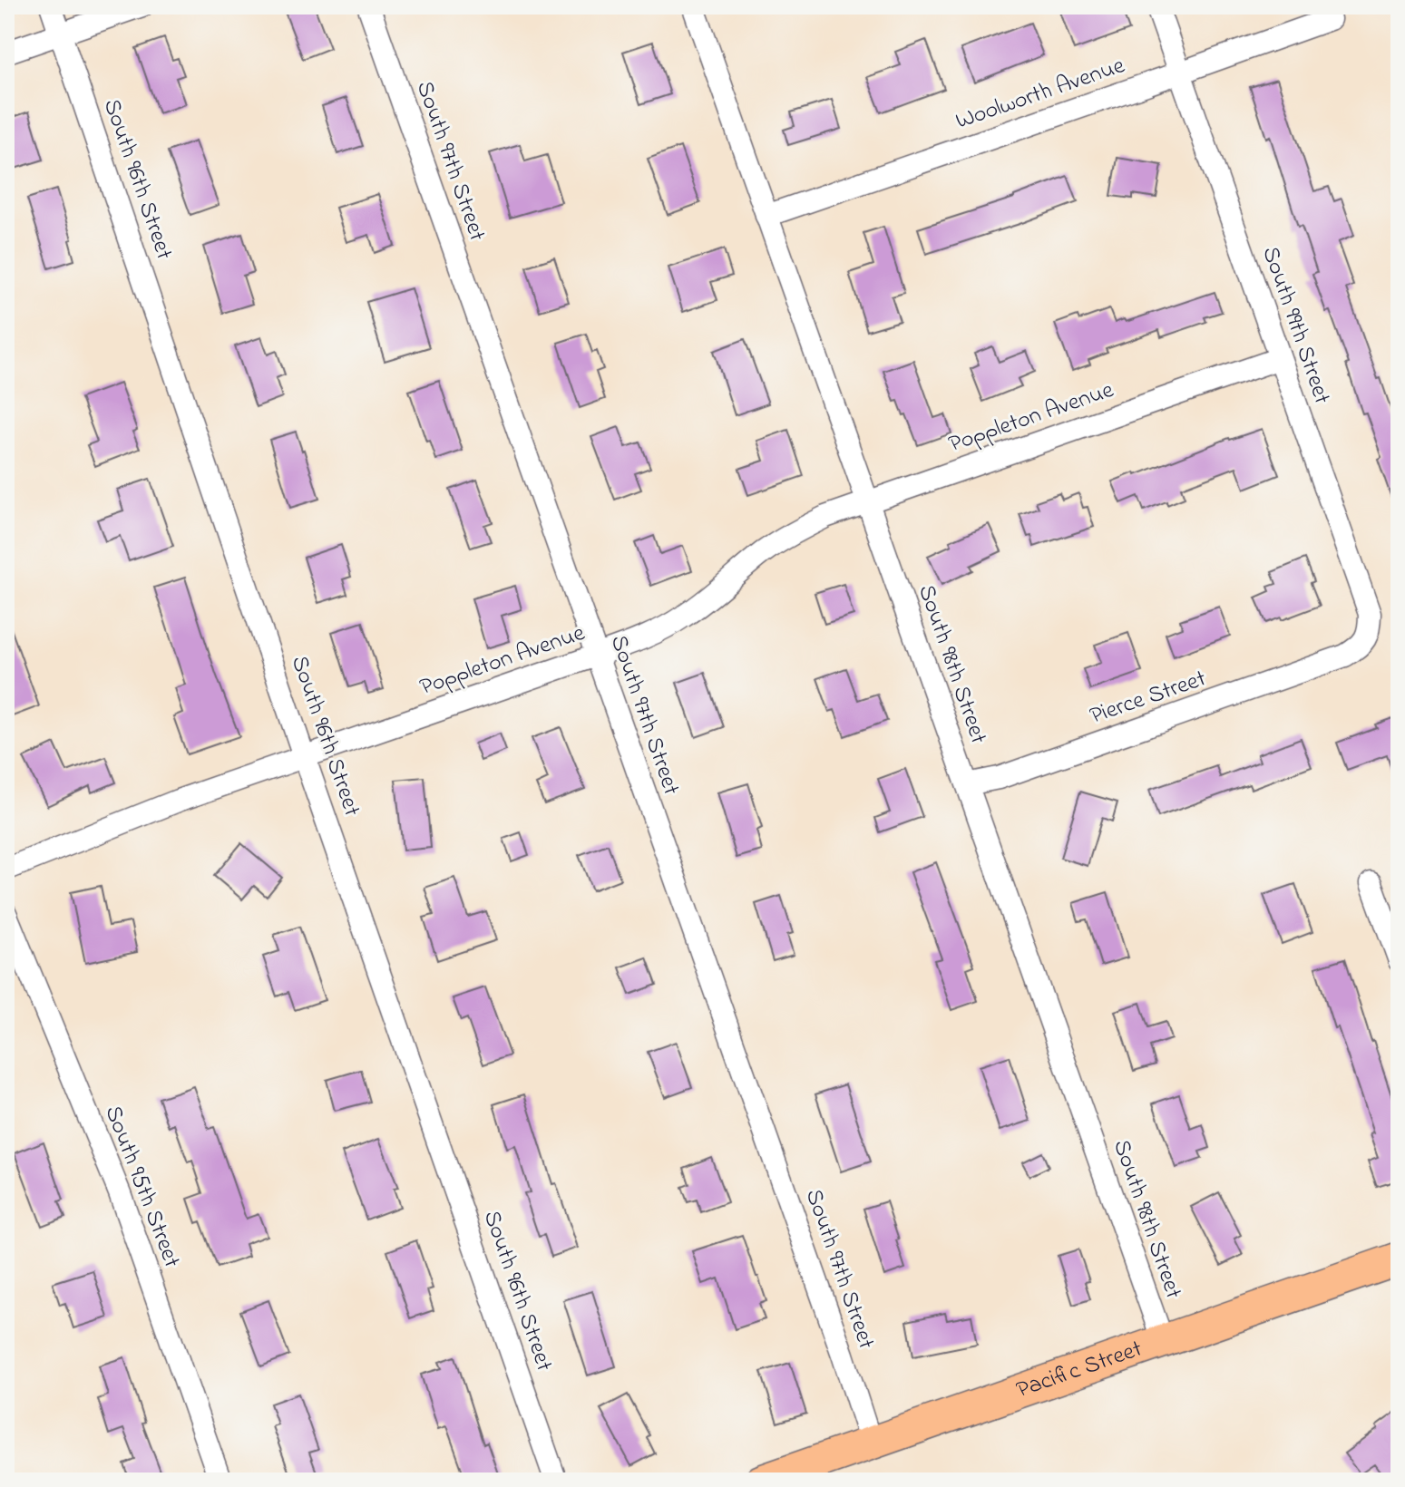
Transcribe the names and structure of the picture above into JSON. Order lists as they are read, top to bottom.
{
  "streets": {
    "main road": ["Pacific Street"],
    "street": [
      "Woolworth Avenue",
      "South 97th Street",
      "South 96th Street",
      "South 99th Street",
      "Poppleton Avenue",
      "South 98th Street",
      "Pierce Street",
      "South 95th Street"
    ]
  },
  "crossings": [
    ["Woolworth Avenue", "South 99th Street"],
    ["Woolworth Avenue", "South 98th Street"],
    ["South 97th Street", "Poppleton Avenue"],
    ["South 97th Street", "Pacific Street"],
    ["South 96th Street", "Poppleton Avenue"],
    ["South 99th Street", "Poppleton Avenue"],
    ["South 99th Street", "Pierce Street"],
    ["Poppleton Avenue", "South 98th Street"],
    ["South 98th Street", "Pierce Street"],
    ["South 98th Street", "Pacific Street"]
  ]
}
